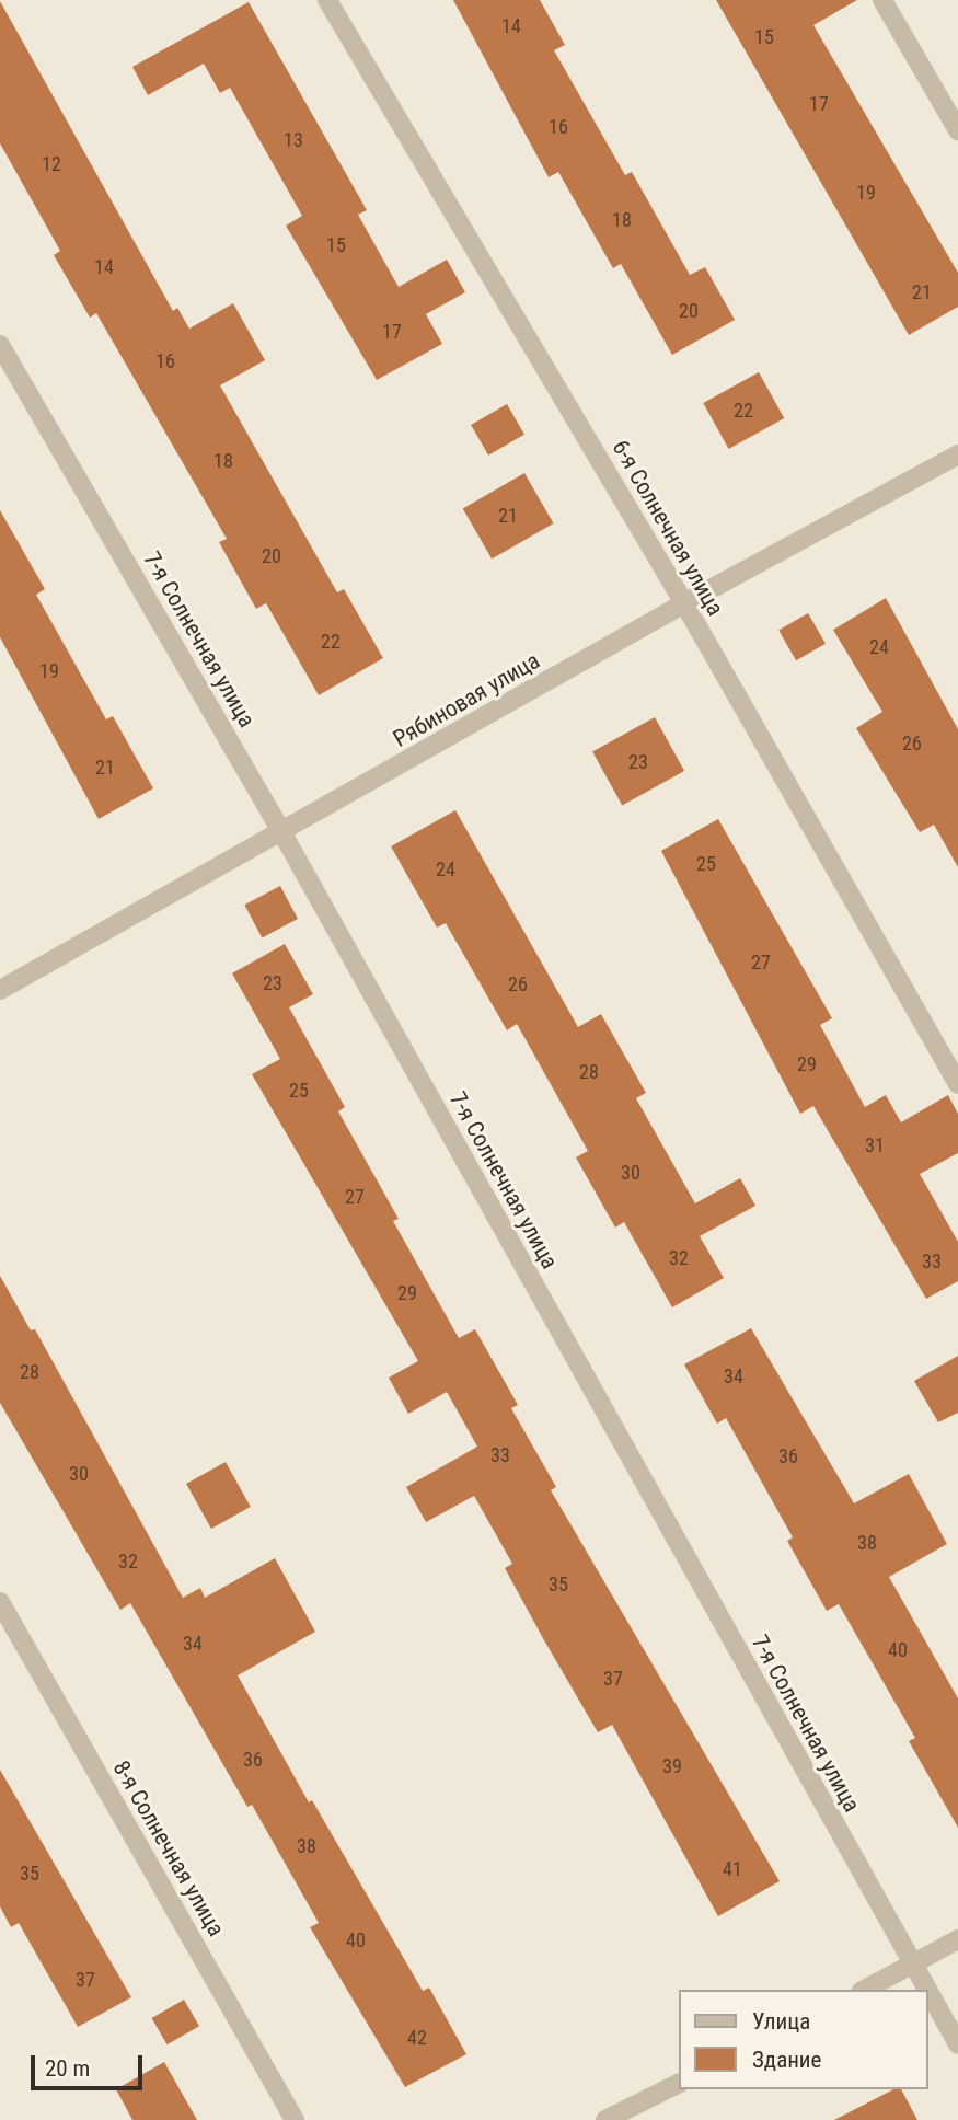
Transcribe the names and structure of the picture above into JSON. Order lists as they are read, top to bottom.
{
  "streets": {
    "street": [
      "6-я Солнечная улица",
      "7-я Солнечная улица",
      "Рябиновая улица",
      "8-я Солнечная улица"
    ]
  },
  "crossings": [
    ["6-я Солнечная улица", "Рябиновая улица"],
    ["7-я Солнечная улица", "Рябиновая улица"]
  ],
  "house_numbers": [
    "14",
    "15",
    "17",
    "16",
    "13",
    "12",
    "19",
    "18",
    "15",
    "14",
    "21",
    "20",
    "17",
    "16",
    "22",
    "18",
    "21",
    "20",
    "22",
    "24",
    "19",
    "26",
    "23",
    "21",
    "25",
    "24",
    "27",
    "23",
    "26",
    "29",
    "28",
    "25",
    "31",
    "30",
    "27",
    "32",
    "33",
    "29",
    "28",
    "34",
    "33",
    "36",
    "30",
    "38",
    "32",
    "35",
    "34",
    "40",
    "37",
    "36",
    "39",
    "38",
    "41",
    "35",
    "40",
    "37",
    "42"
  ],
  "legend": ["Улица", "Здание"],
  "scale_bar": "20 m"
}
